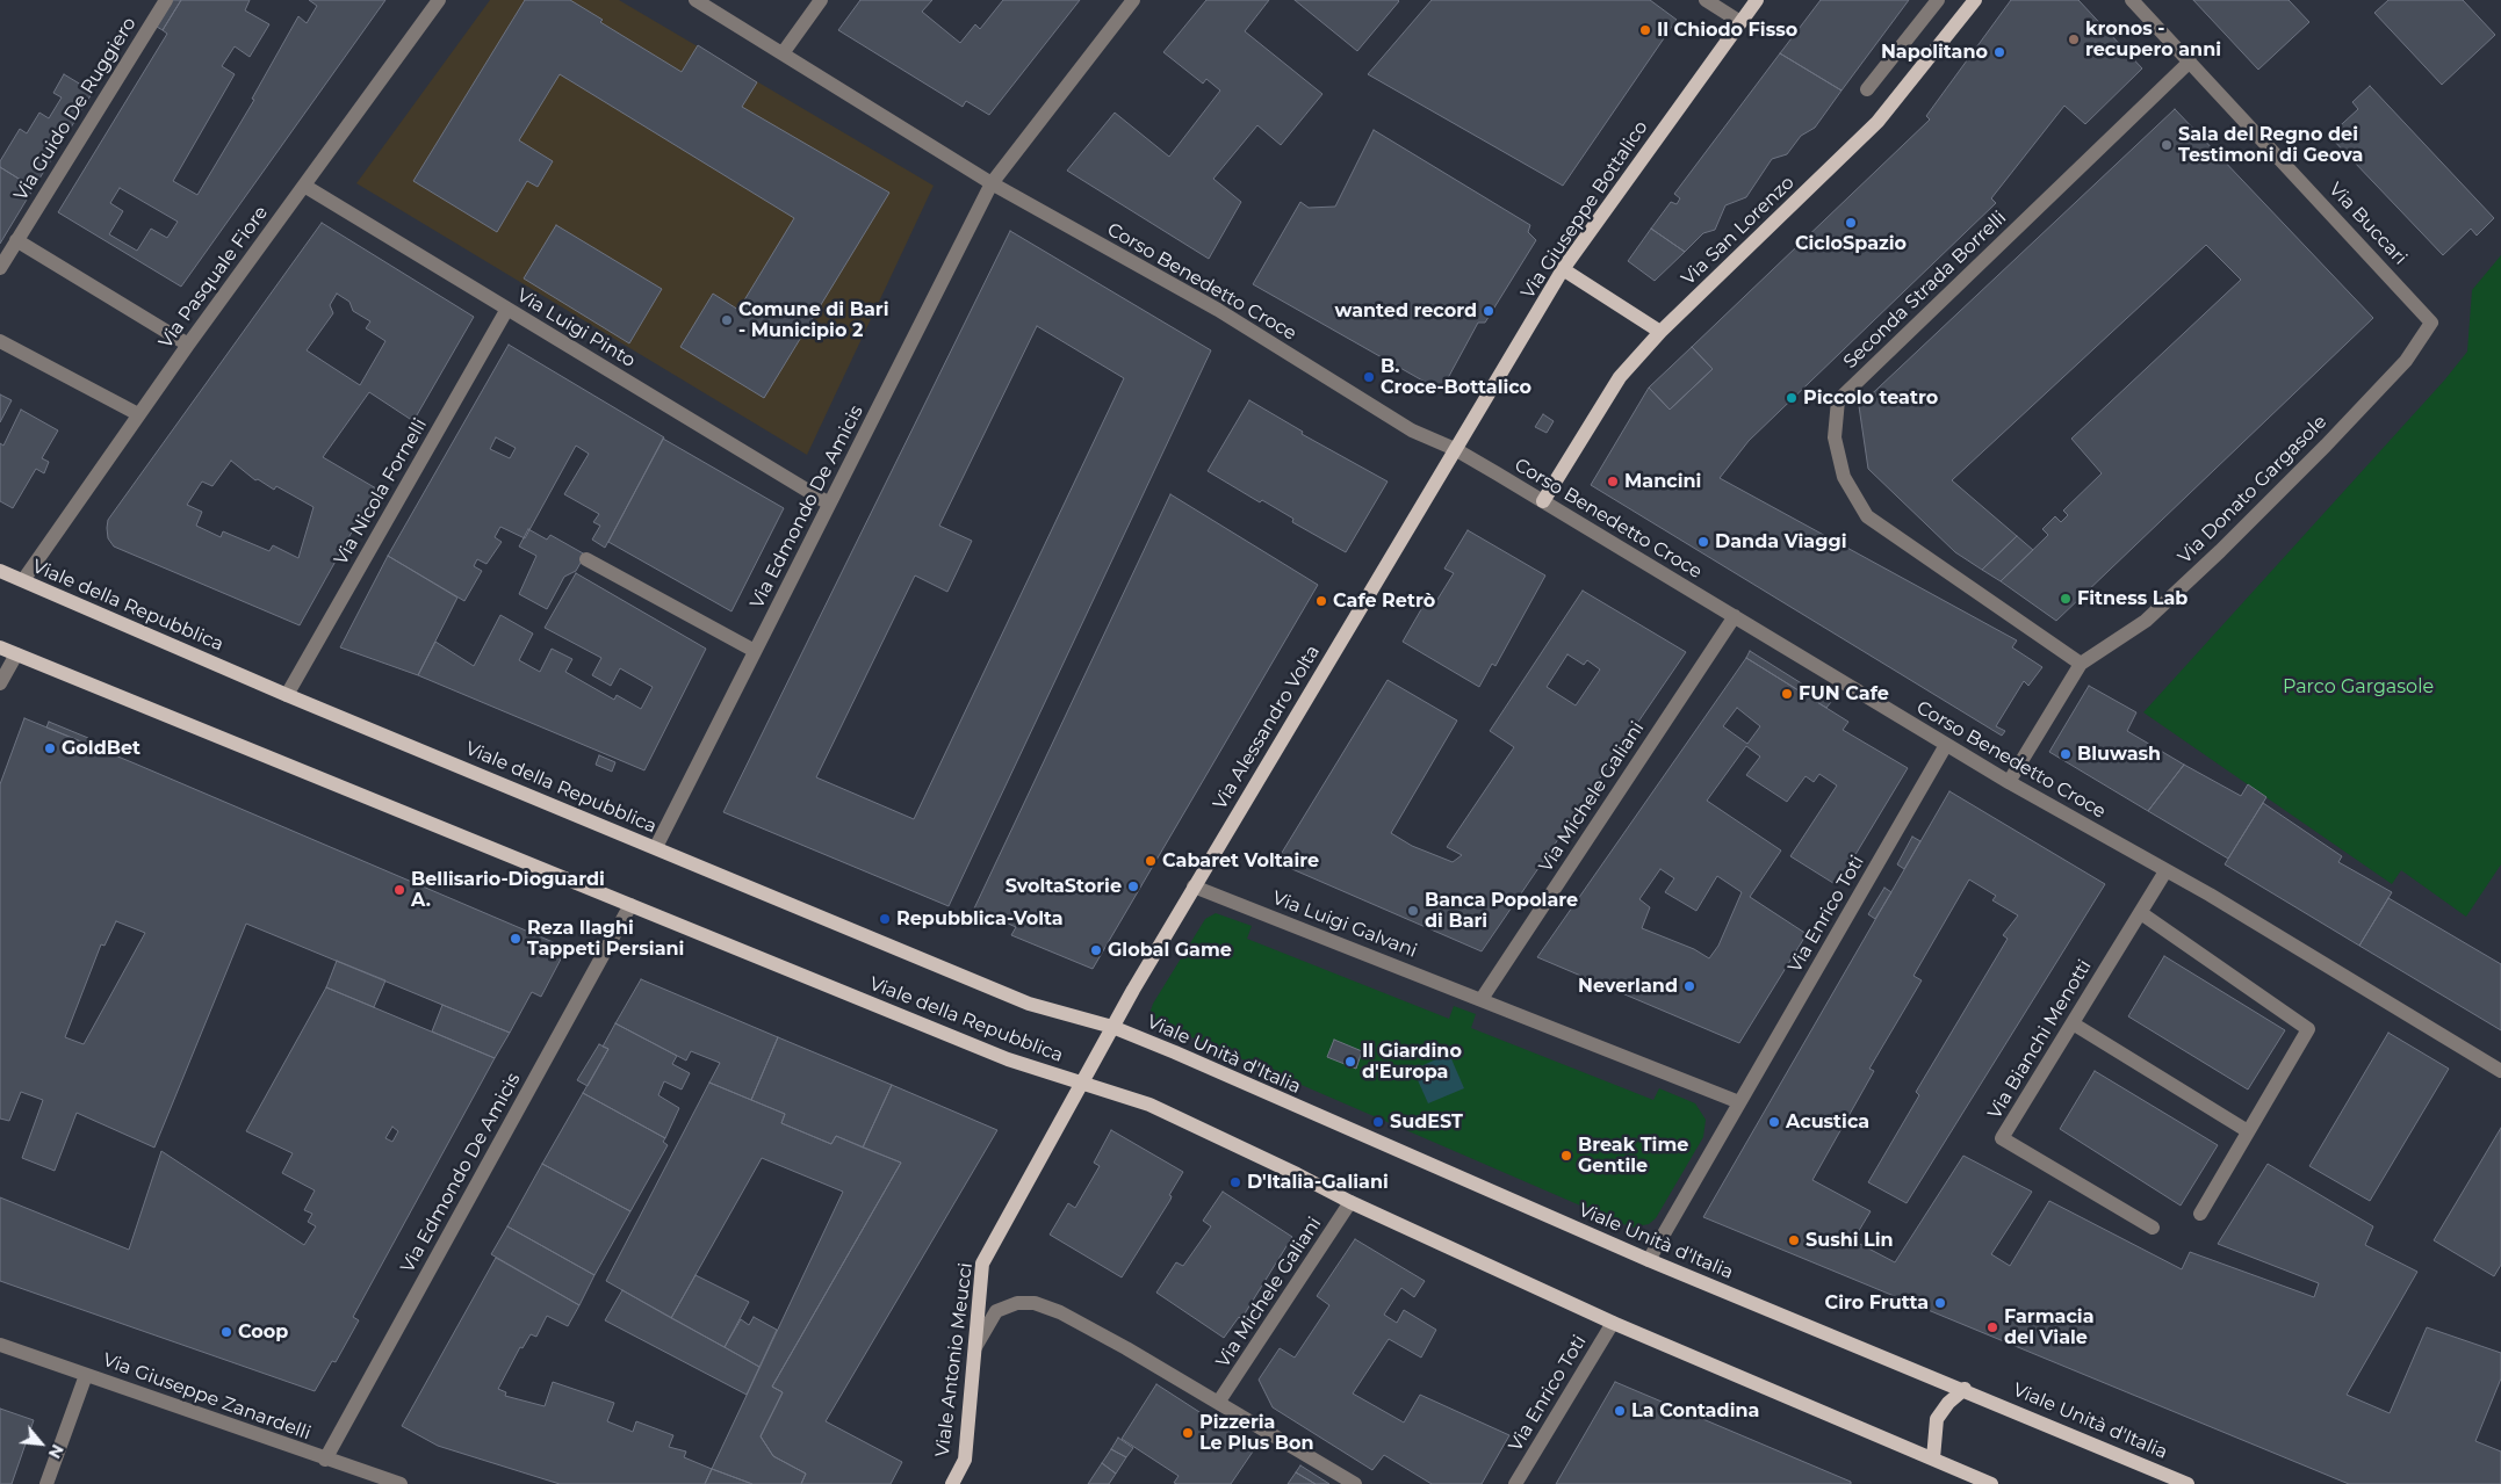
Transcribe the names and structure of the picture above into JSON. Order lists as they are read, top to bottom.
{
  "streets": {
    "main road": [
      "Via Giuseppe Bottalico",
      "Via San Lorenzo",
      "Viale della Repubblica",
      "Via Alessandro Volta",
      "Viale Unità d'Italia",
      "Viale Antonio Meucci"
    ],
    "street": [
      "Via Guido De Ruggiero",
      "Via Buccari",
      "Via Pasquale Fiore",
      "Corso Benedetto Croce",
      "Seconda Strada Borrelli",
      "Via Luigi Pinto",
      "Via Donato Gargasole",
      "Via Nicola Fornelli",
      "Via Edmondo De Amicis",
      "Via Michele Galiani",
      "Via Enrico Toti",
      "Via Luigi Galvani",
      "Via Bianchi Menotti",
      "Via Giuseppe Zanardelli"
    ]
  },
  "crossings": [
    ["Via Giuseppe Bottalico", "Corso Benedetto Croce"],
    ["Via Giuseppe Bottalico", "Via Alessandro Volta"],
    ["Via Buccari", "Seconda Strada Borrelli"],
    ["Via Buccari", "Via Donato Gargasole"],
    ["Via San Lorenzo", "Corso Benedetto Croce"],
    ["Via Pasquale Fiore", "Via Luigi Pinto"],
    ["Via Pasquale Fiore", "Viale della Repubblica"],
    ["Corso Benedetto Croce", "Via Donato Gargasole"],
    ["Corso Benedetto Croce", "Via Edmondo De Amicis"],
    ["Corso Benedetto Croce", "Via Alessandro Volta"],
    ["Corso Benedetto Croce", "Via Michele Galiani"],
    ["Corso Benedetto Croce", "Via Enrico Toti"],
    ["Corso Benedetto Croce", "Via Bianchi Menotti"],
    ["Seconda Strada Borrelli", "Via Donato Gargasole"],
    ["Via Luigi Pinto", "Via Nicola Fornelli"],
    ["Via Luigi Pinto", "Via Edmondo De Amicis"],
    ["Via Nicola Fornelli", "Viale della Repubblica"],
    ["Via Edmondo De Amicis", "Viale della Repubblica"],
    ["Via Edmondo De Amicis", "Via Giuseppe Zanardelli"],
    ["Viale della Repubblica", "Via Alessandro Volta"],
    ["Viale della Repubblica", "Viale Unità d'Italia"],
    ["Viale della Repubblica", "Viale Antonio Meucci"],
    ["Via Alessandro Volta", "Via Luigi Galvani"],
    ["Via Alessandro Volta", "Viale Unità d'Italia"],
    ["Via Alessandro Volta", "Viale Antonio Meucci"],
    ["Via Michele Galiani", "Via Luigi Galvani"],
    ["Via Enrico Toti", "Viale Unità d'Italia"],
    ["Viale Unità d'Italia", "Viale Antonio Meucci"]
  ],
  "parks": ["Parco Gargasole"],
  "places": [
    "Il Chiodo Fisso",
    "kronos - recupero anni",
    "Napolitano",
    "Sala del Regno dei Testimoni di Geova",
    "CicloSpazio",
    "wanted record",
    "Comune di Bari - Municipio 2",
    "B. Croce-Bottalico",
    "Piccolo teatro",
    "Mancini",
    "Danda Viaggi",
    "Fitness Lab",
    "Cafe Retrò",
    "FUN Cafe",
    "GoldBet",
    "Bluwash",
    "Cabaret Voltaire",
    "SvoltaStorie",
    "Bellisario-Dioguardi A.",
    "Banca Popolare di Bari",
    "Repubblica-Volta",
    "Reza Ilaghi Tappeti Persiani",
    "Global Game",
    "Neverland",
    "Il Giardino d'Europa",
    "SudEST",
    "Acustica",
    "Break Time Gentile",
    "D'Italia-Galiani",
    "Sushi Lin",
    "Ciro Frutta",
    "Farmacia del Viale",
    "Coop",
    "La Contadina",
    "Pizzeria Le Plus Bon"
  ],
  "north": "bottom right"
}
